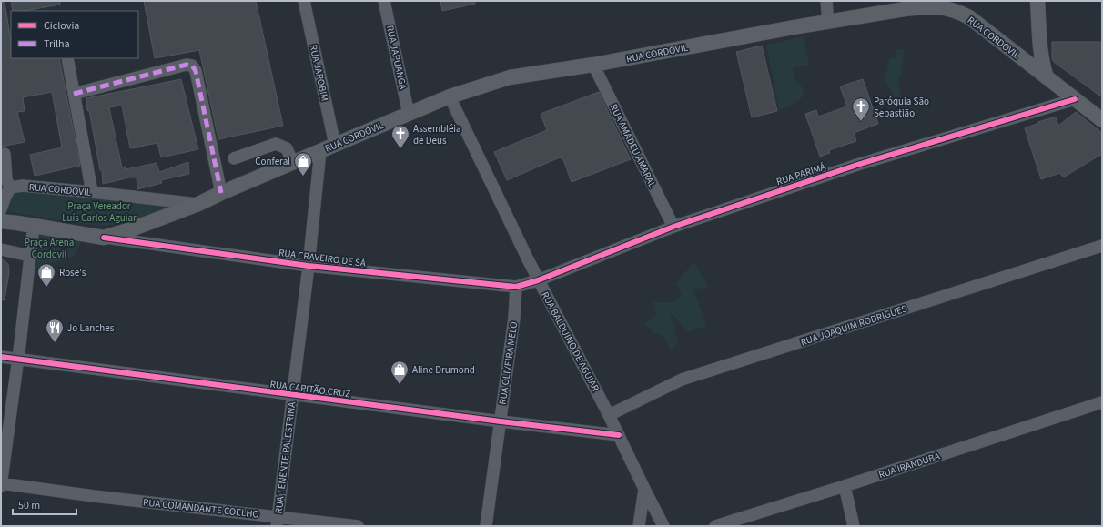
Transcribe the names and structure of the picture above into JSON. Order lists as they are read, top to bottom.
{
  "streets": {
    "main road": ["RUA CORDOVIL"],
    "street": [
      "RUA JAPUANGA",
      "RUA JAPOBIM",
      "RUA AMADEU AMARAL",
      "RUA PARIMÁ",
      "RUA CRAVEIRO DE SÁ",
      "RUA JOAQUIM RODRIGUES",
      "RUA BALDUINO DE AGUIAR",
      "RUA OLIVEIRA MELO",
      "RUA CAPITÃO CRUZ",
      "RUA TENENTE PALESTRINA",
      "RUA IRANDUBA",
      "RUA COMANDANTE COELHO"
    ]
  },
  "crossings": [
    ["RUA CORDOVIL", "RUA JAPUANGA"],
    ["RUA CORDOVIL", "RUA JAPOBIM"],
    ["RUA CORDOVIL", "RUA AMADEU AMARAL"],
    ["RUA CORDOVIL", "RUA PARIMÁ"],
    ["RUA CORDOVIL", "RUA CRAVEIRO DE SÁ"],
    ["RUA CORDOVIL", "RUA BALDUINO DE AGUIAR"],
    ["RUA CORDOVIL", "RUA TENENTE PALESTRINA"],
    ["RUA AMADEU AMARAL", "RUA PARIMÁ"],
    ["RUA PARIMÁ", "RUA CRAVEIRO DE SÁ"],
    ["RUA PARIMÁ", "RUA BALDUINO DE AGUIAR"],
    ["RUA CRAVEIRO DE SÁ", "RUA BALDUINO DE AGUIAR"],
    ["RUA CRAVEIRO DE SÁ", "RUA OLIVEIRA MELO"],
    ["RUA CRAVEIRO DE SÁ", "RUA TENENTE PALESTRINA"],
    ["RUA JOAQUIM RODRIGUES", "RUA BALDUINO DE AGUIAR"],
    ["RUA BALDUINO DE AGUIAR", "RUA CAPITÃO CRUZ"],
    ["RUA OLIVEIRA MELO", "RUA CAPITÃO CRUZ"],
    ["RUA CAPITÃO CRUZ", "RUA TENENTE PALESTRINA"],
    ["RUA TENENTE PALESTRINA", "RUA COMANDANTE COELHO"]
  ],
  "parks": ["Praça Vereador Luís Carlos Aguiar", "Praça Arena Cordovil"],
  "places": {
    "church": ["Paróquia São Sebastião", "Assembléia de Deus"],
    "shop": ["Conferal", "Rose's", "Aline Drumond"],
    "restaurant": ["Jo Lanches"]
  },
  "legend": ["Ciclovia", "Trilha"],
  "scale_bar": "50 m"
}
